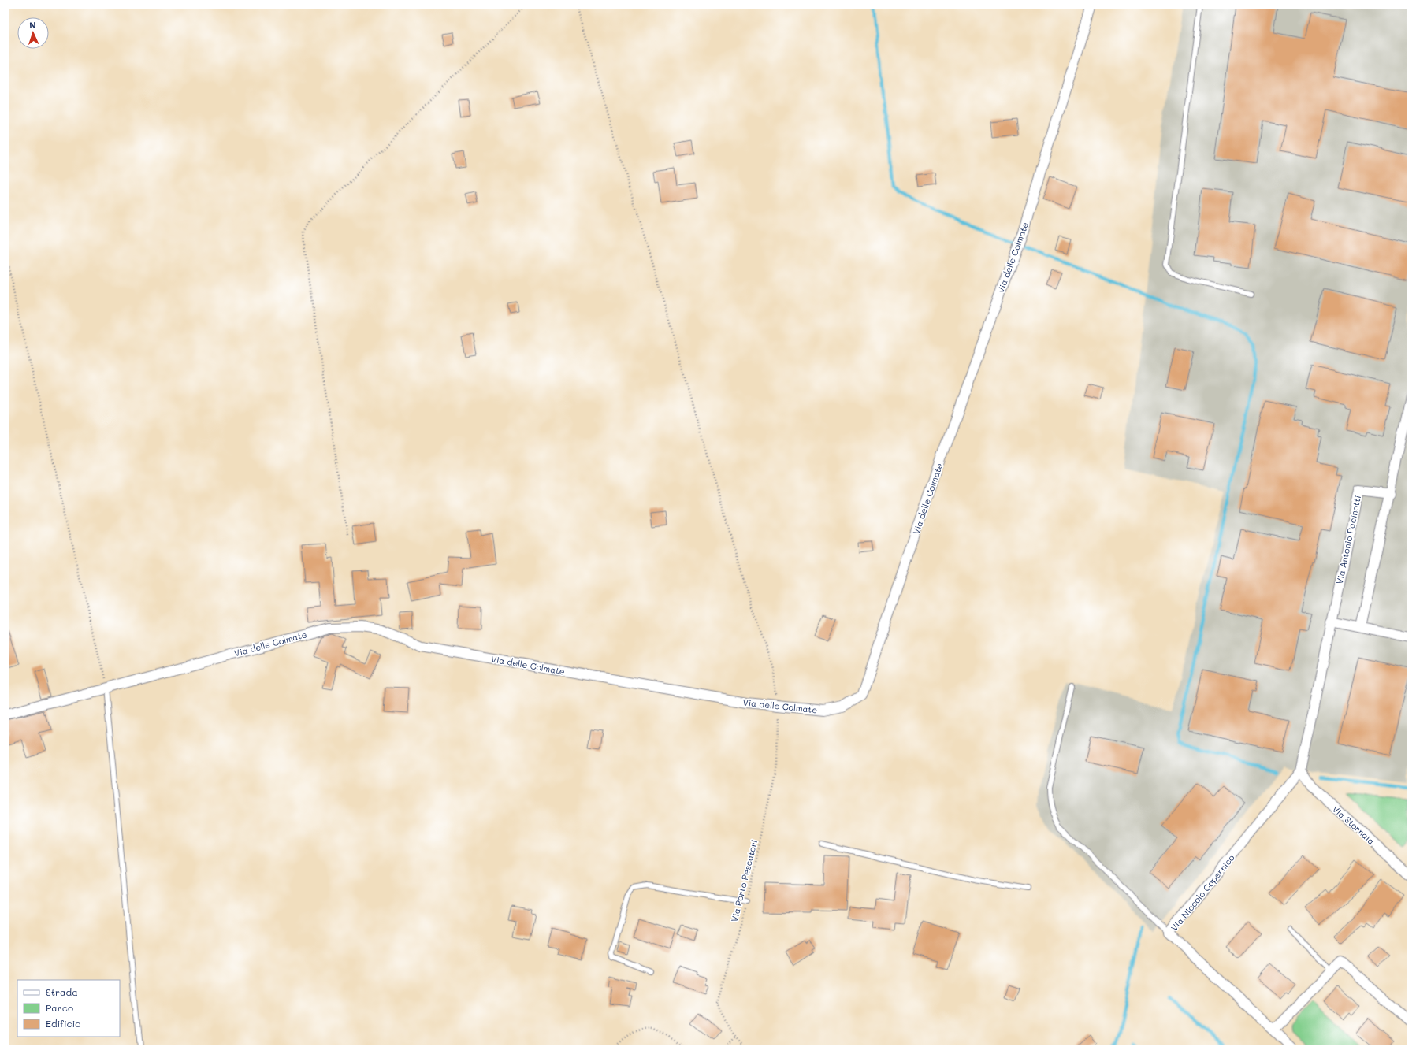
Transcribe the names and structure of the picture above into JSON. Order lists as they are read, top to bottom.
{
  "streets": {
    "street": [
      "Via delle Colmate",
      "Via Antonio Pacinotti",
      "Via Stornaia",
      "Via Niccolò Copernico"
    ],
    "path": ["Via Porto Pescatori"]
  },
  "crossings": [
    ["Via delle Colmate", "Via Porto Pescatori"],
    ["Via Antonio Pacinotti", "Via Stornaia"],
    ["Via Antonio Pacinotti", "Via Niccolò Copernico"],
    ["Via Stornaia", "Via Niccolò Copernico"]
  ],
  "legend": ["Strada", "Parco", "Edificio"],
  "north": "top"
}
